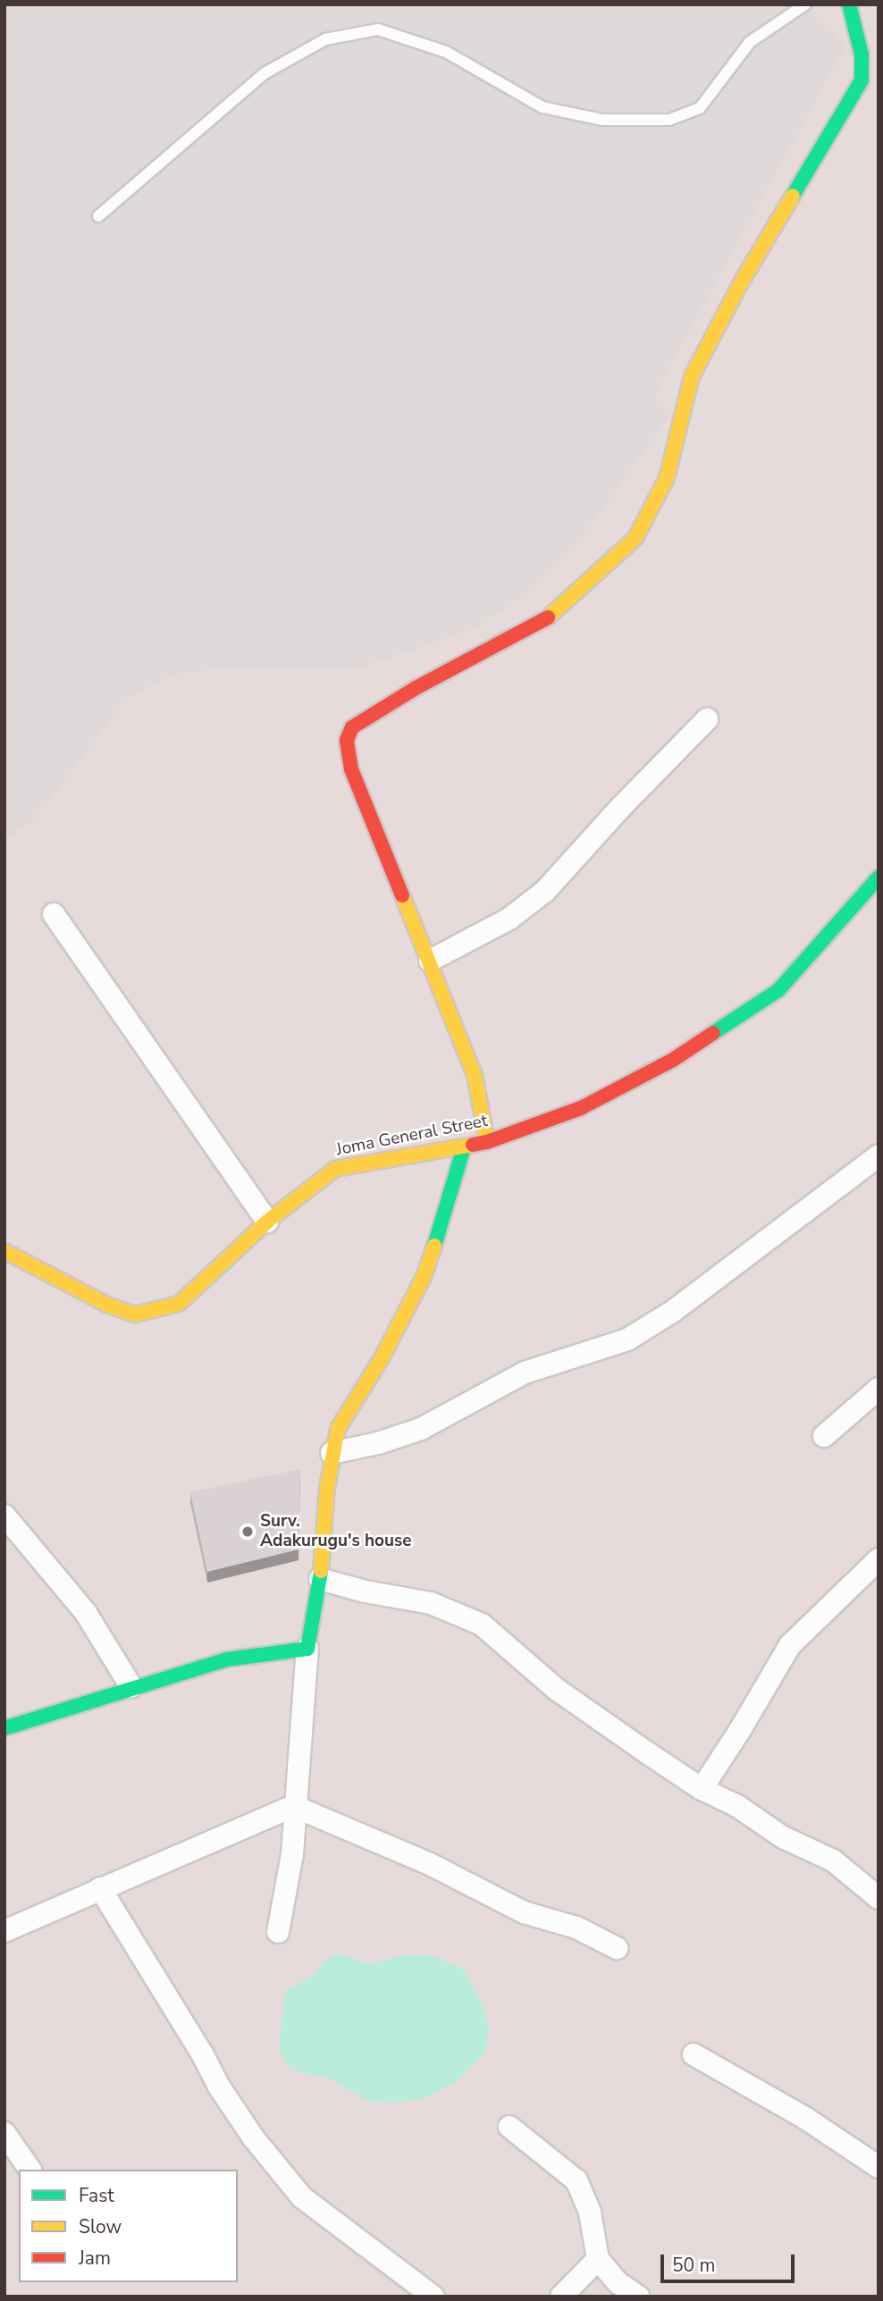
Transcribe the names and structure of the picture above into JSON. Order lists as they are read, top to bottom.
{
  "streets": {
    "street": ["Joma General Street"]
  },
  "places": ["Surv. Adakurugu's house"],
  "legend": ["Fast", "Slow", "Jam"],
  "scale_bar": "50 m"
}
